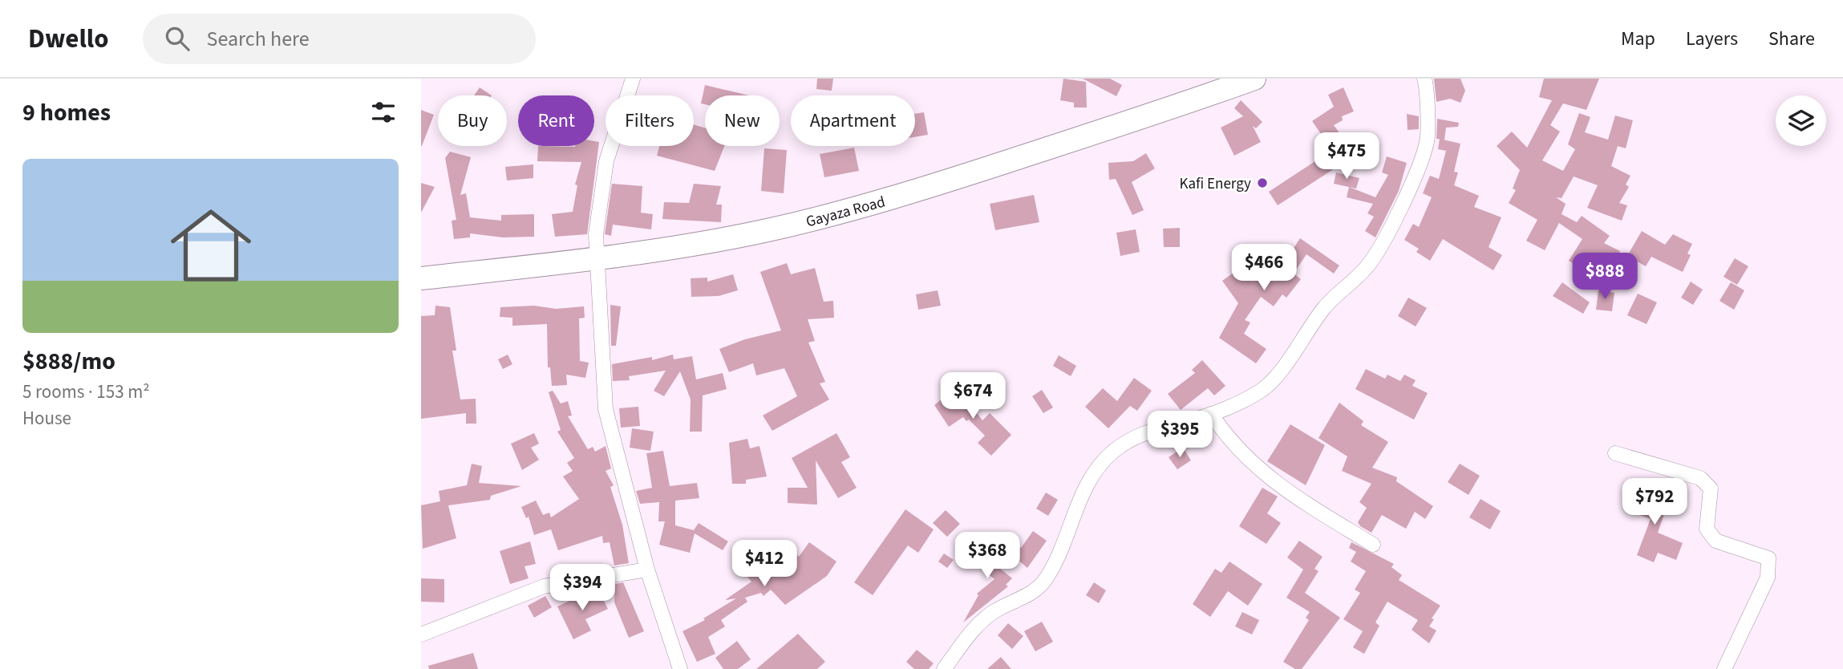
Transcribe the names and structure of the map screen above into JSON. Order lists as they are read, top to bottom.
{
  "streets": {
    "main road": ["Gayaza Road"]
  },
  "places": ["Kafi Energy"],
  "page": {
    "header": "Dwello",
    "search": "Search here",
    "nav": ["Map", "Layers", "Share"],
    "heading": "9 homes",
    "chip": [
      "Buy",
      "Rent",
      "Filters",
      "New",
      "Apartment"
    ],
    "price": [
      "$475",
      "$466",
      "$888",
      "$674",
      "$395",
      "$792",
      "$368",
      "$412",
      "$394"
    ],
    "list": [
      {
        "name": "$888/mo",
        "note": "5 rooms · 153 m² · House"
      }
    ]
  }
}
